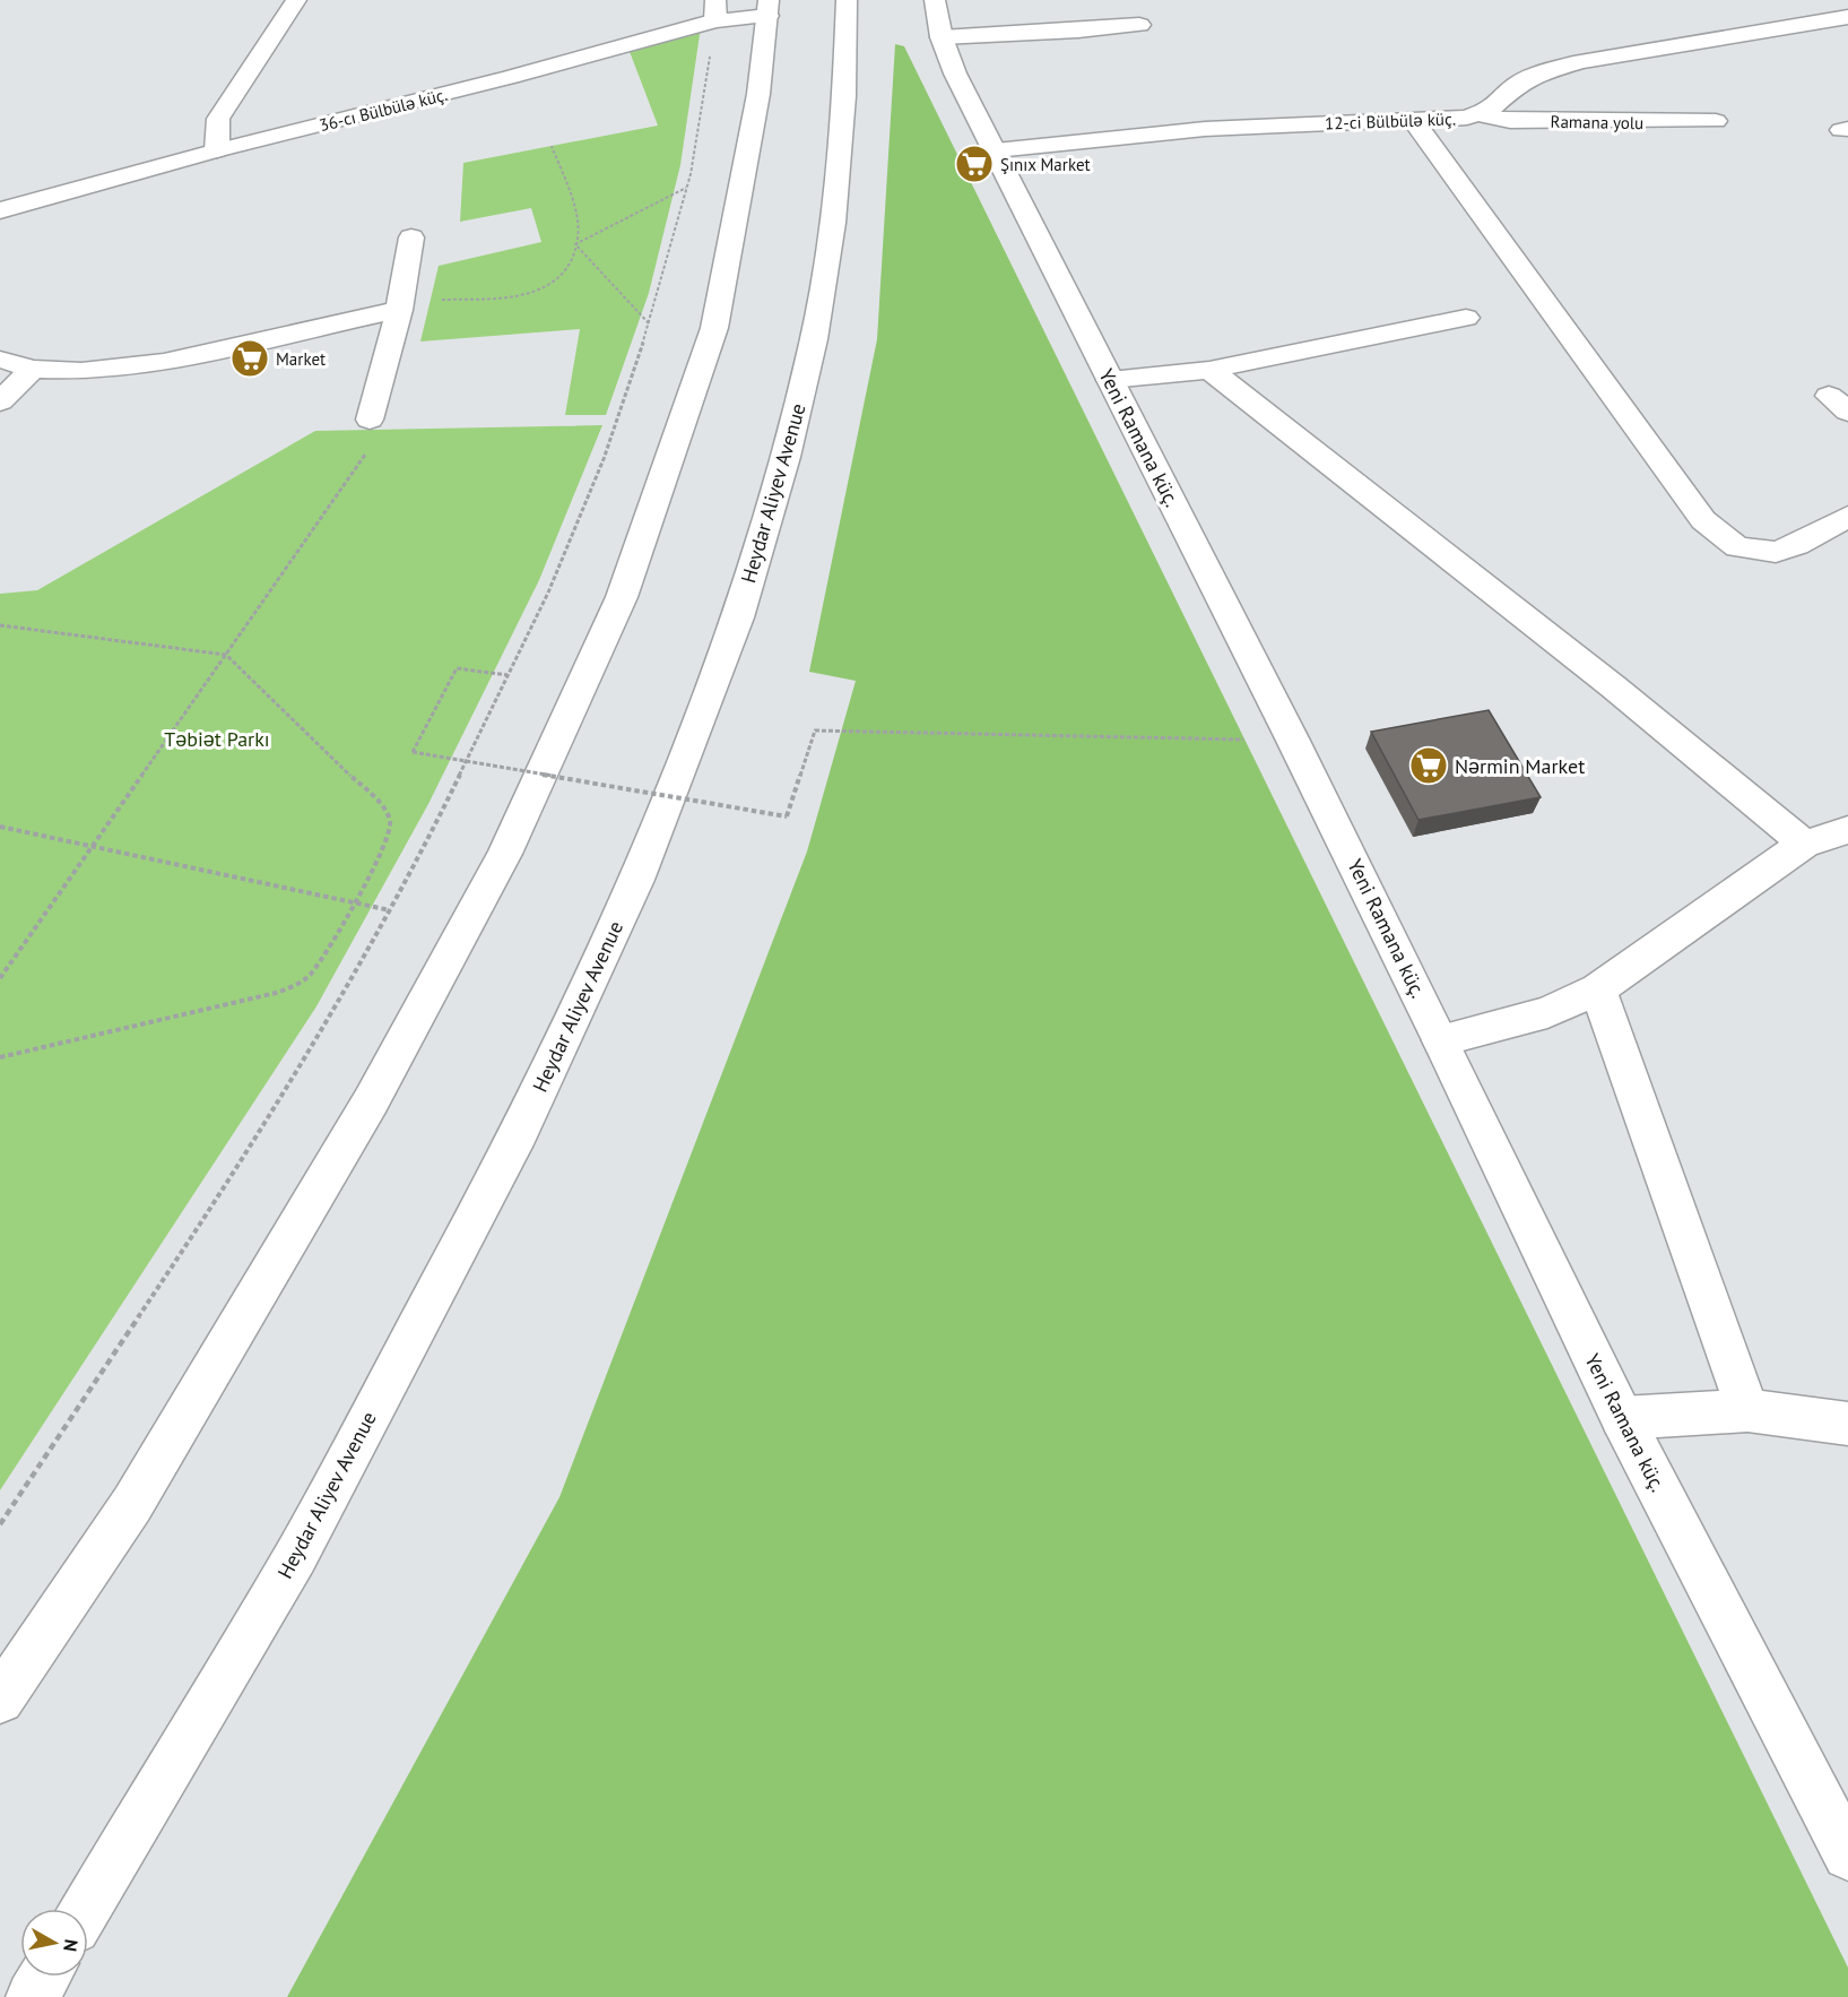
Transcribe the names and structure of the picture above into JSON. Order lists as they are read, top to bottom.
{
  "streets": {
    "main road": [
      "36-cı Bülbülə küç.",
      "12-ci Bülbülə küç.",
      "Ramana yolu",
      "Yeni Ramana küç.",
      "Heydar Aliyev Avenue"
    ]
  },
  "crossings": [
    ["12-ci Bülbülə küç.", "Ramana yolu"],
    ["12-ci Bülbülə küç.", "Yeni Ramana küç."]
  ],
  "parks": ["Təbiət Parkı"],
  "places": {
    "supermarket": ["Şınıx Market", "Market", "Nərmin Market"]
  },
  "north": "right"
}
